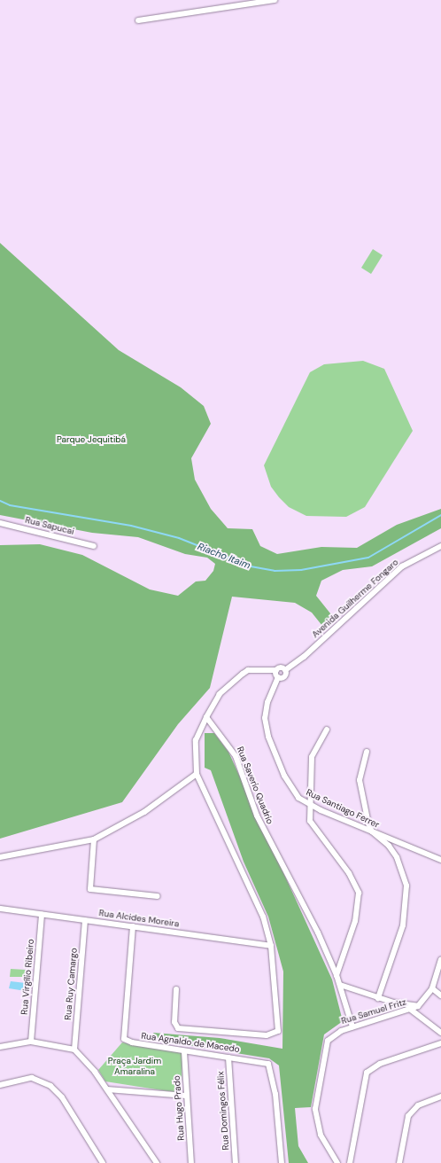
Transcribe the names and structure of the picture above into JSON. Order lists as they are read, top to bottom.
{
  "streets": {
    "street": [
      "Rua Sapucai",
      "Avenida Guilherme Fongaro",
      "Rua Saverio Quadrio",
      "Rua Santiago Ferrer",
      "Rua Alcides Moreira",
      "Rua Virgílio Ribeiro",
      "Rua Ruy Camargo",
      "Rua Samuel Fritz",
      "Rua Agnaldo de Macedo",
      "Rua Hugo Prado",
      "Rua Domingos Félix"
    ]
  },
  "crossings": [
    ["Avenida Guilherme Fongaro", "Rua Santiago Ferrer"],
    ["Rua Saverio Quadrio", "Rua Samuel Fritz"],
    ["Rua Alcides Moreira", "Rua Virgílio Ribeiro"],
    ["Rua Alcides Moreira", "Rua Ruy Camargo"],
    ["Rua Alcides Moreira", "Rua Agnaldo de Macedo"],
    ["Rua Agnaldo de Macedo", "Rua Hugo Prado"],
    ["Rua Agnaldo de Macedo", "Rua Domingos Félix"]
  ],
  "water": ["Riacho Itaim"],
  "parks": ["Parque Jequitibá", "Praça Jardim Amaralina"]
}
